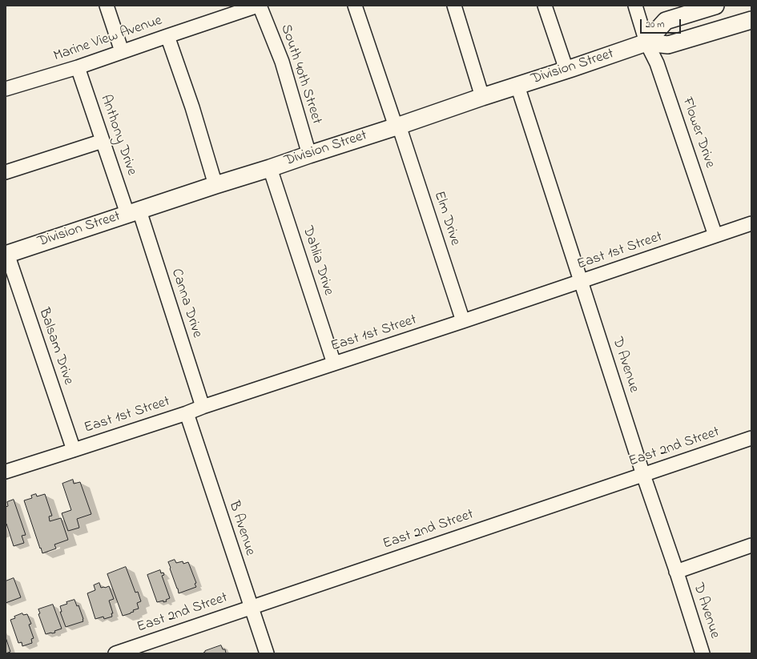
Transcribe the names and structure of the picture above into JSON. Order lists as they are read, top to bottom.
{
  "streets": {
    "main road": ["Division Street"],
    "street": [
      "Marine View Avenue",
      "South 40th Street",
      "Flower Drive",
      "Anthony Drive",
      "Elm Drive",
      "East 1st Street",
      "Dahlia Drive",
      "Canna Drive",
      "Balsam Drive",
      "D Avenue",
      "East 2nd Street",
      "B Avenue"
    ]
  },
  "crossings": [
    ["Marine View Avenue", "South 40th Street"],
    ["Marine View Avenue", "Anthony Drive"],
    ["Division Street", "South 40th Street"],
    ["Division Street", "Flower Drive"],
    ["Division Street", "Anthony Drive"],
    ["Division Street", "Elm Drive"],
    ["Division Street", "Dahlia Drive"],
    ["Division Street", "Canna Drive"],
    ["Division Street", "Balsam Drive"],
    ["Division Street", "D Avenue"],
    ["Flower Drive", "East 1st Street"],
    ["Anthony Drive", "Canna Drive"],
    ["Elm Drive", "East 1st Street"],
    ["East 1st Street", "Dahlia Drive"],
    ["East 1st Street", "Canna Drive"],
    ["East 1st Street", "Balsam Drive"],
    ["East 1st Street", "D Avenue"],
    ["East 1st Street", "B Avenue"],
    ["D Avenue", "East 2nd Street"],
    ["East 2nd Street", "B Avenue"]
  ],
  "scale_bar": "20 m"
}
